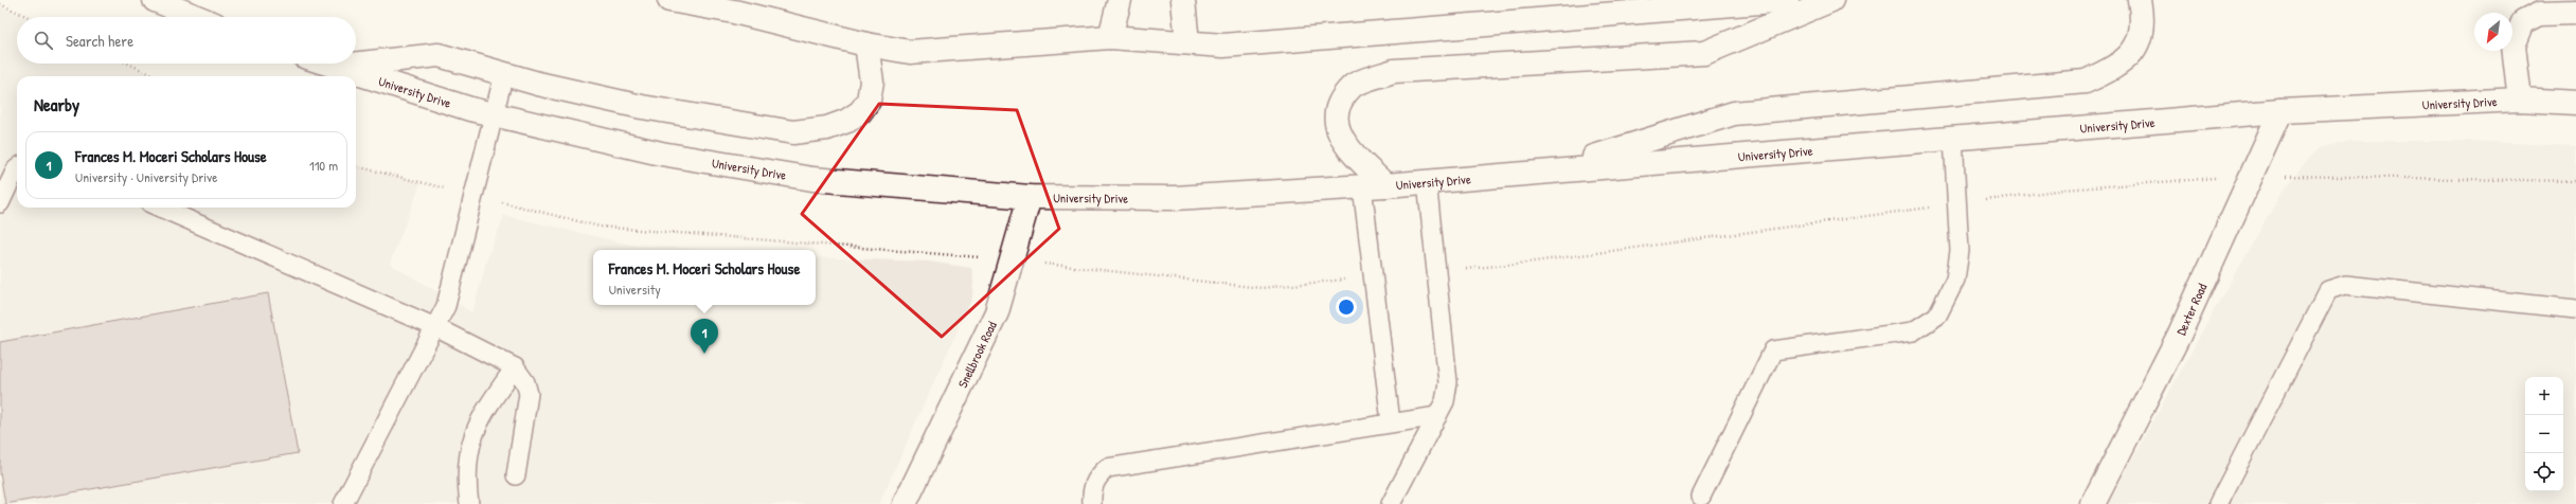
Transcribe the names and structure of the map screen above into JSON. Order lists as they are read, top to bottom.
{
  "streets": {
    "main road": ["University Drive", "Dexter Road", "Snellbrook Road"]
  },
  "crossings": [
    ["University Drive", "Dexter Road"],
    ["University Drive", "Snellbrook Road"]
  ],
  "north": "bottom left",
  "page": {
    "search": "Search here",
    "heading": "Nearby",
    "list": [
      {
        "mark": "1",
        "name": "Frances M. Moceri Scholars House",
        "note": "University · University Drive",
        "value": "110 m"
      }
    ],
    "popup": ["Frances M. Moceri Scholars House", "University"],
    "pins": "1",
    "map_buttons": ["+", "−"]
  }
}
